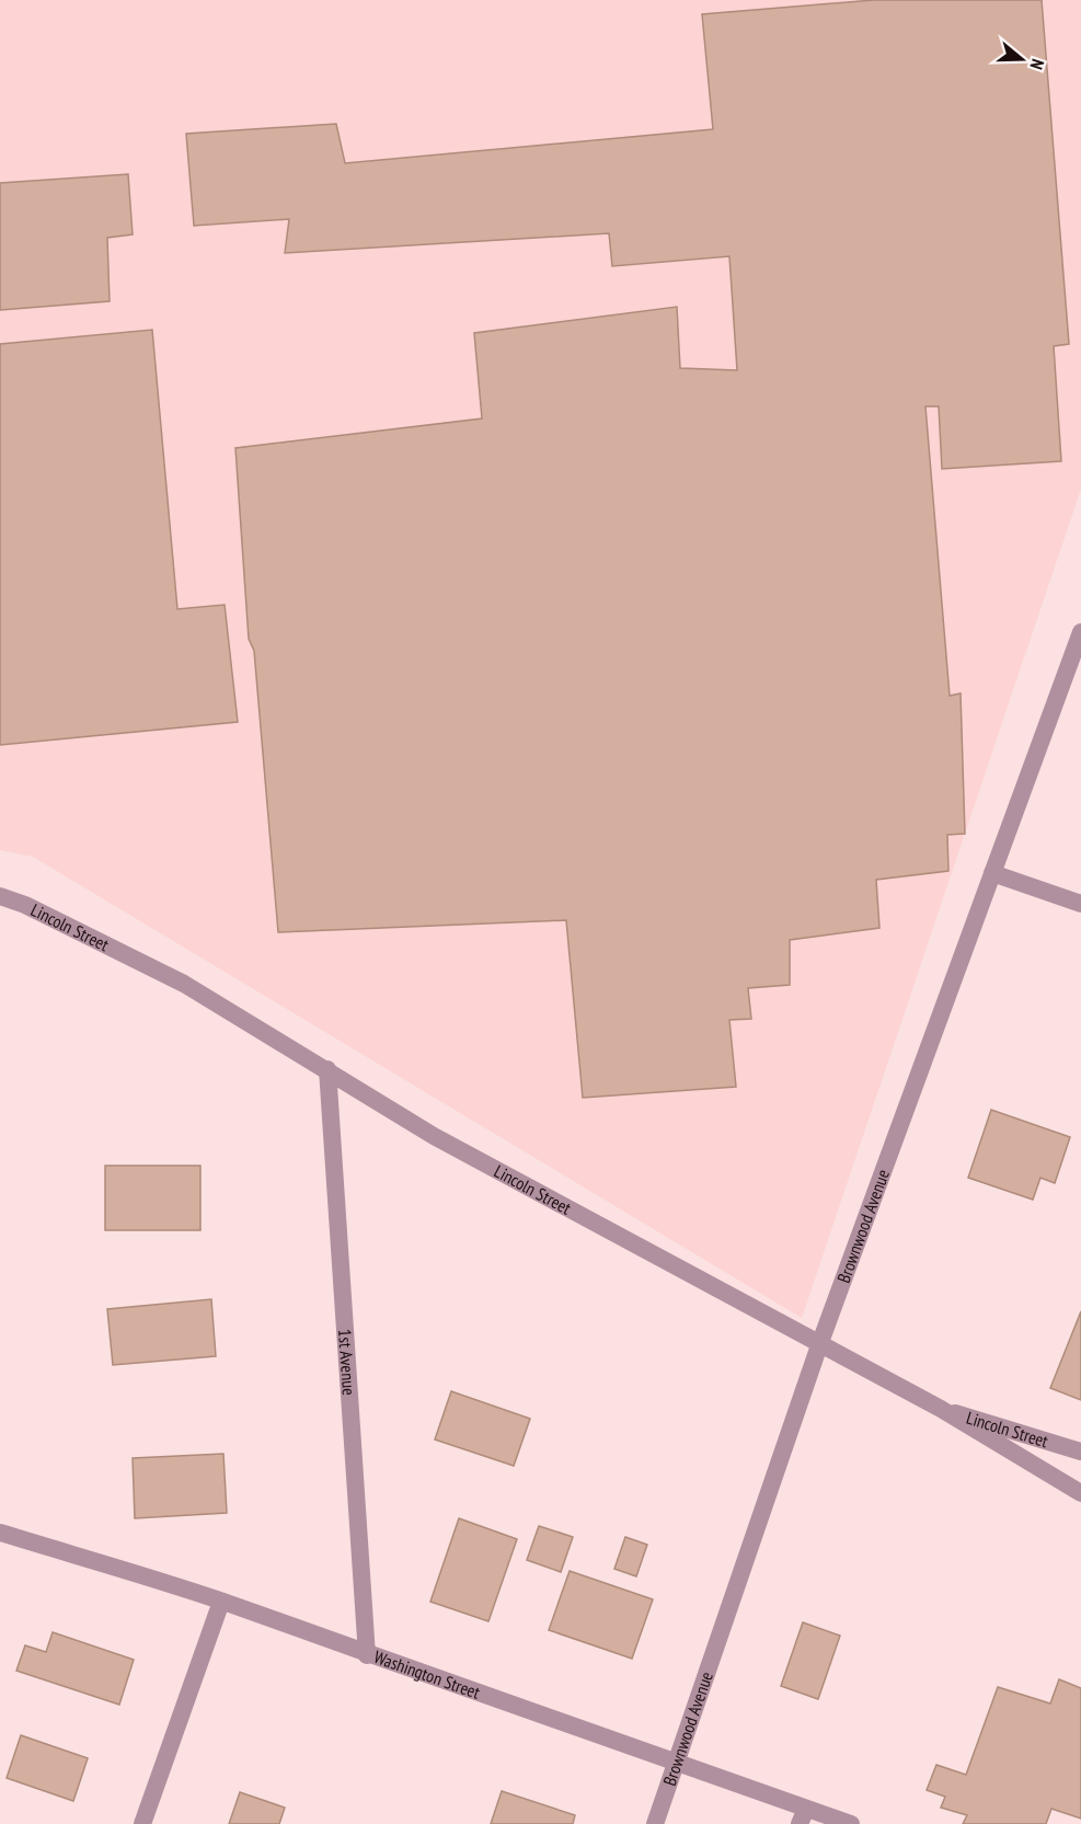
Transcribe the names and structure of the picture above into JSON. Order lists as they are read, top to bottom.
{
  "streets": {
    "street": [
      "Lincoln Street",
      "Brownwood Avenue",
      "1st Avenue",
      "Washington Street"
    ]
  },
  "crossings": [
    ["Lincoln Street", "Brownwood Avenue"],
    ["Lincoln Street", "1st Avenue"],
    ["Brownwood Avenue", "Washington Street"],
    ["1st Avenue", "Washington Street"]
  ],
  "north": "right"
}
